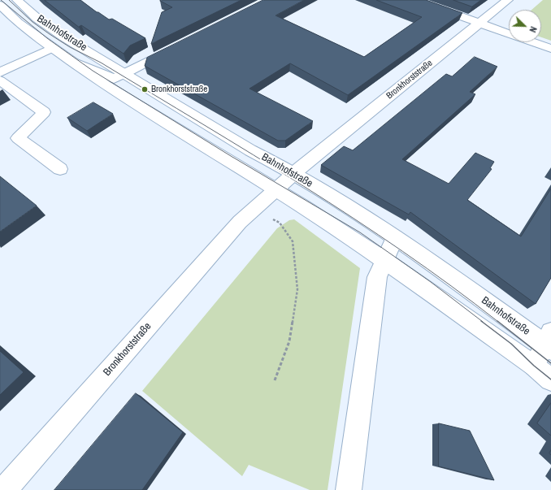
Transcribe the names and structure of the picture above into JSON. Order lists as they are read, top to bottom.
{
  "streets": {
    "main road": ["Bahnhofstraße", "Bronkhorststraße"]
  },
  "crossings": [
    ["Bahnhofstraße", "Bronkhorststraße"]
  ],
  "places": ["Bronkhorststraße"],
  "north": "bottom right"
}
